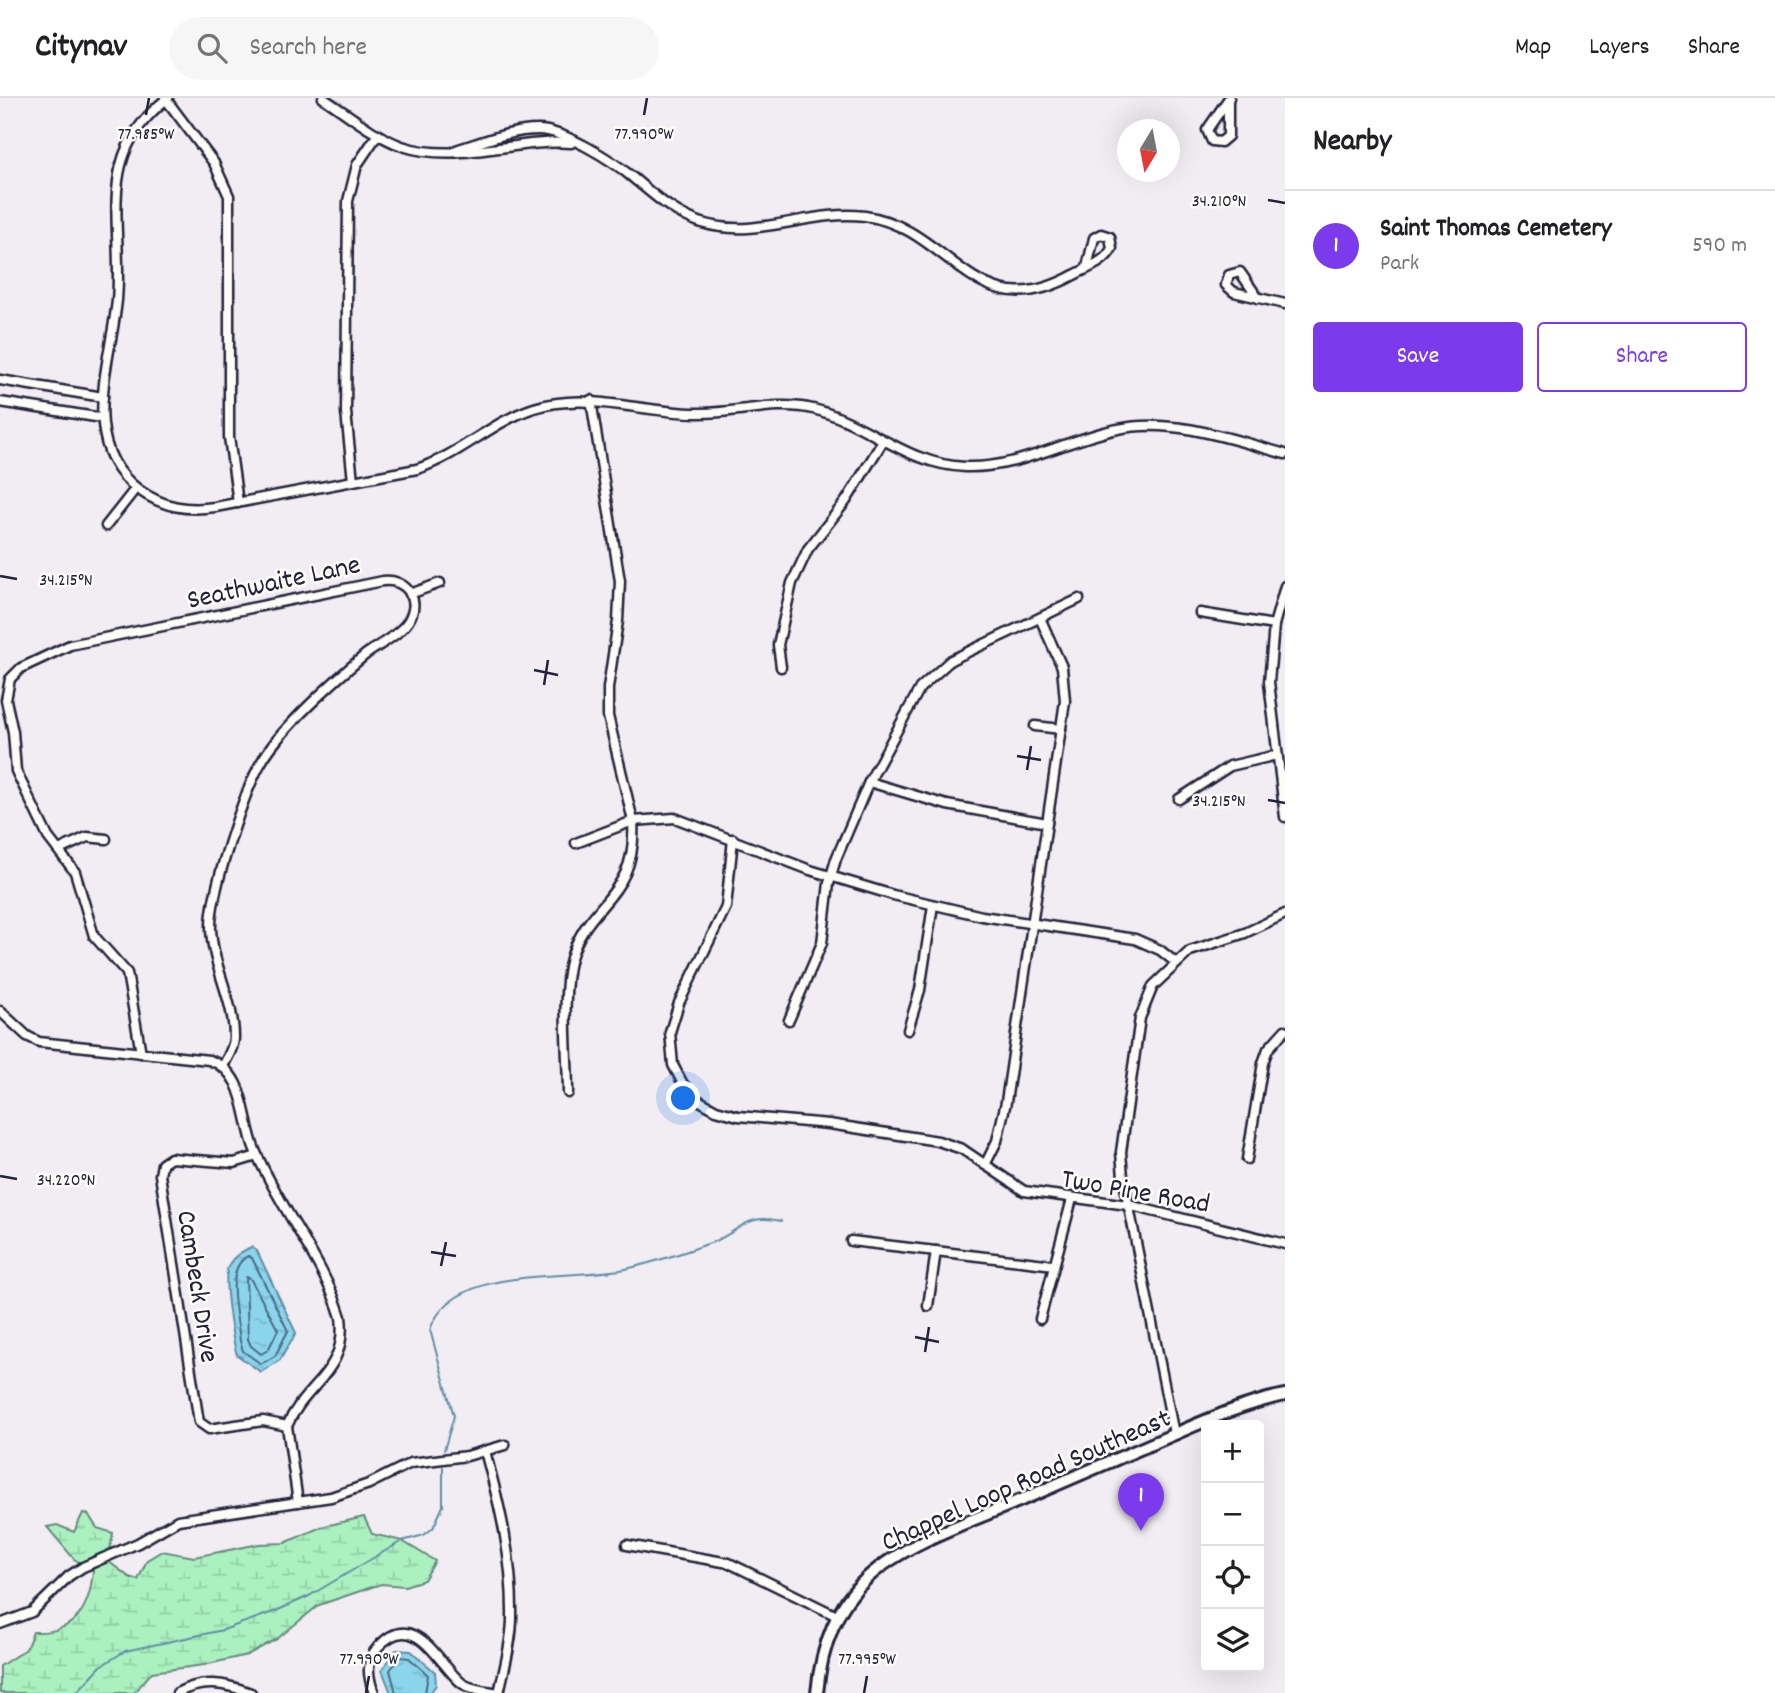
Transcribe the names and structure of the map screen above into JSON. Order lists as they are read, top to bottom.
{
  "streets": {
    "street": [
      "Seathwaite Lane",
      "Two Pine Road",
      "Cambeck Drive",
      "Chappel Loop Road Southeast"
    ]
  },
  "north": "bottom",
  "page": {
    "header": "Citynav",
    "search": "Search here",
    "nav": ["Map", "Layers", "Share"],
    "heading": "Nearby",
    "list": [
      {
        "mark": "1",
        "name": "Saint Thomas Cemetery",
        "note": "Park",
        "value": "590 m"
      }
    ],
    "buttons": ["Save", "Share"],
    "map_buttons": ["+", "−"],
    "pins": "1"
  },
  "coordinates": [
    "77.985°W",
    "77.990°W",
    "34.210°N",
    "34.215°N",
    "34.220°N",
    "77.995°W"
  ]
}
